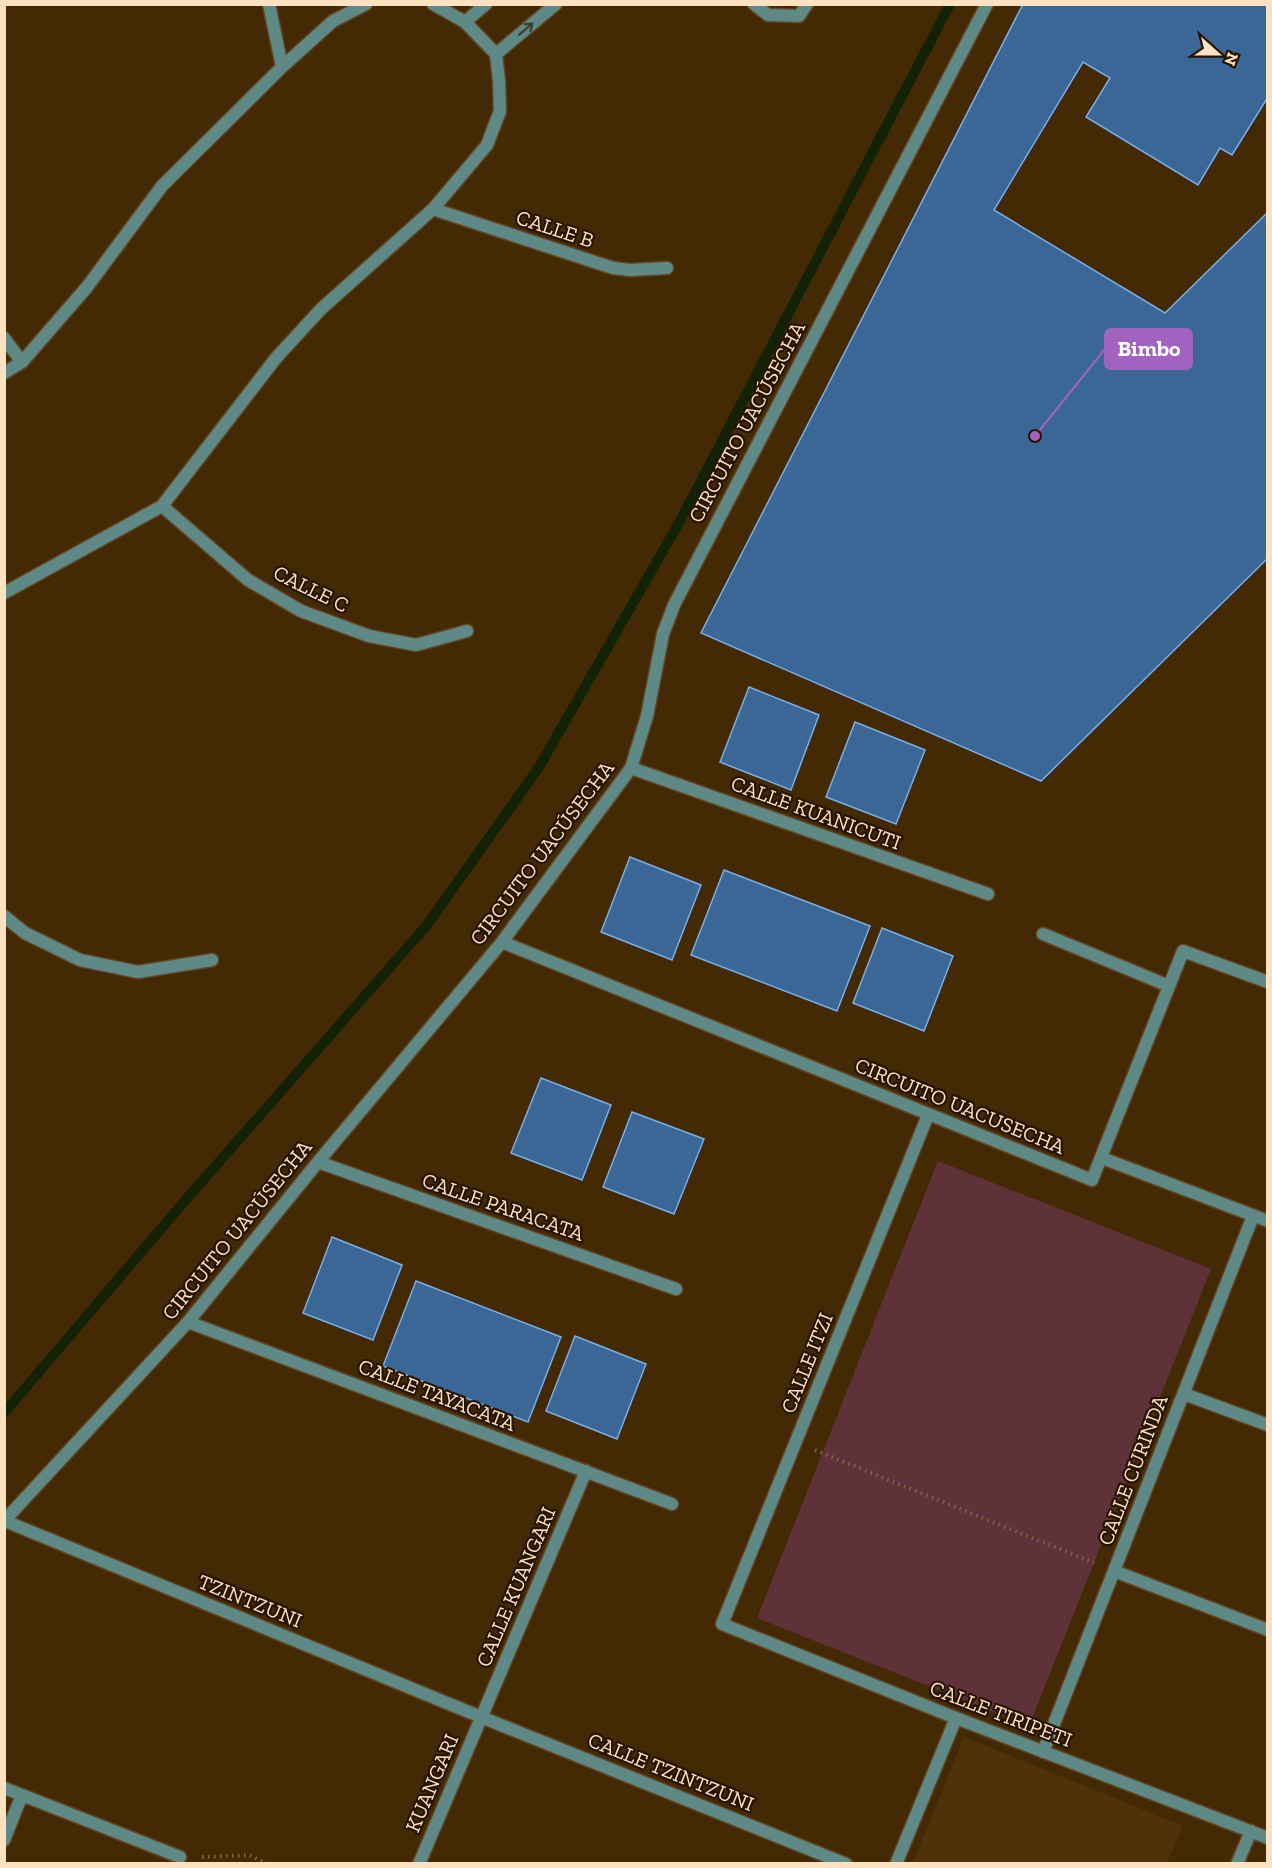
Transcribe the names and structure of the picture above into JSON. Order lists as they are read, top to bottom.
{
  "streets": {
    "street": [
      "CALLE B",
      "CIRCUITO UACÚSECHA",
      "CALLE C",
      "CALLE KUANICUTI",
      "CIRCUITO UACUSECHA",
      "CALLE PARACATA",
      "CALLE ITZI",
      "CALLE TAYACATA",
      "CALLE CURINDA",
      "CALLE KUANGARI",
      "TZINTZUNI",
      "CALLE TIRIPETI",
      "CALLE TZINTZUNI",
      "KUANGARI"
    ]
  },
  "crossings": [
    ["CIRCUITO UACÚSECHA", "CALLE KUANICUTI"],
    ["CIRCUITO UACÚSECHA", "CIRCUITO UACUSECHA"],
    ["CIRCUITO UACÚSECHA", "CALLE PARACATA"],
    ["CIRCUITO UACÚSECHA", "CALLE TAYACATA"],
    ["CIRCUITO UACÚSECHA", "TZINTZUNI"],
    ["CIRCUITO UACUSECHA", "CALLE ITZI"],
    ["CALLE ITZI", "CALLE TIRIPETI"],
    ["CALLE TAYACATA", "CALLE KUANGARI"],
    ["CALLE CURINDA", "CALLE TIRIPETI"],
    ["CALLE KUANGARI", "TZINTZUNI"],
    ["CALLE KUANGARI", "CALLE TZINTZUNI"],
    ["CALLE KUANGARI", "KUANGARI"],
    ["TZINTZUNI", "CALLE TZINTZUNI"],
    ["TZINTZUNI", "KUANGARI"],
    ["CALLE TZINTZUNI", "KUANGARI"]
  ],
  "places": ["Bimbo"],
  "north": "right"
}
